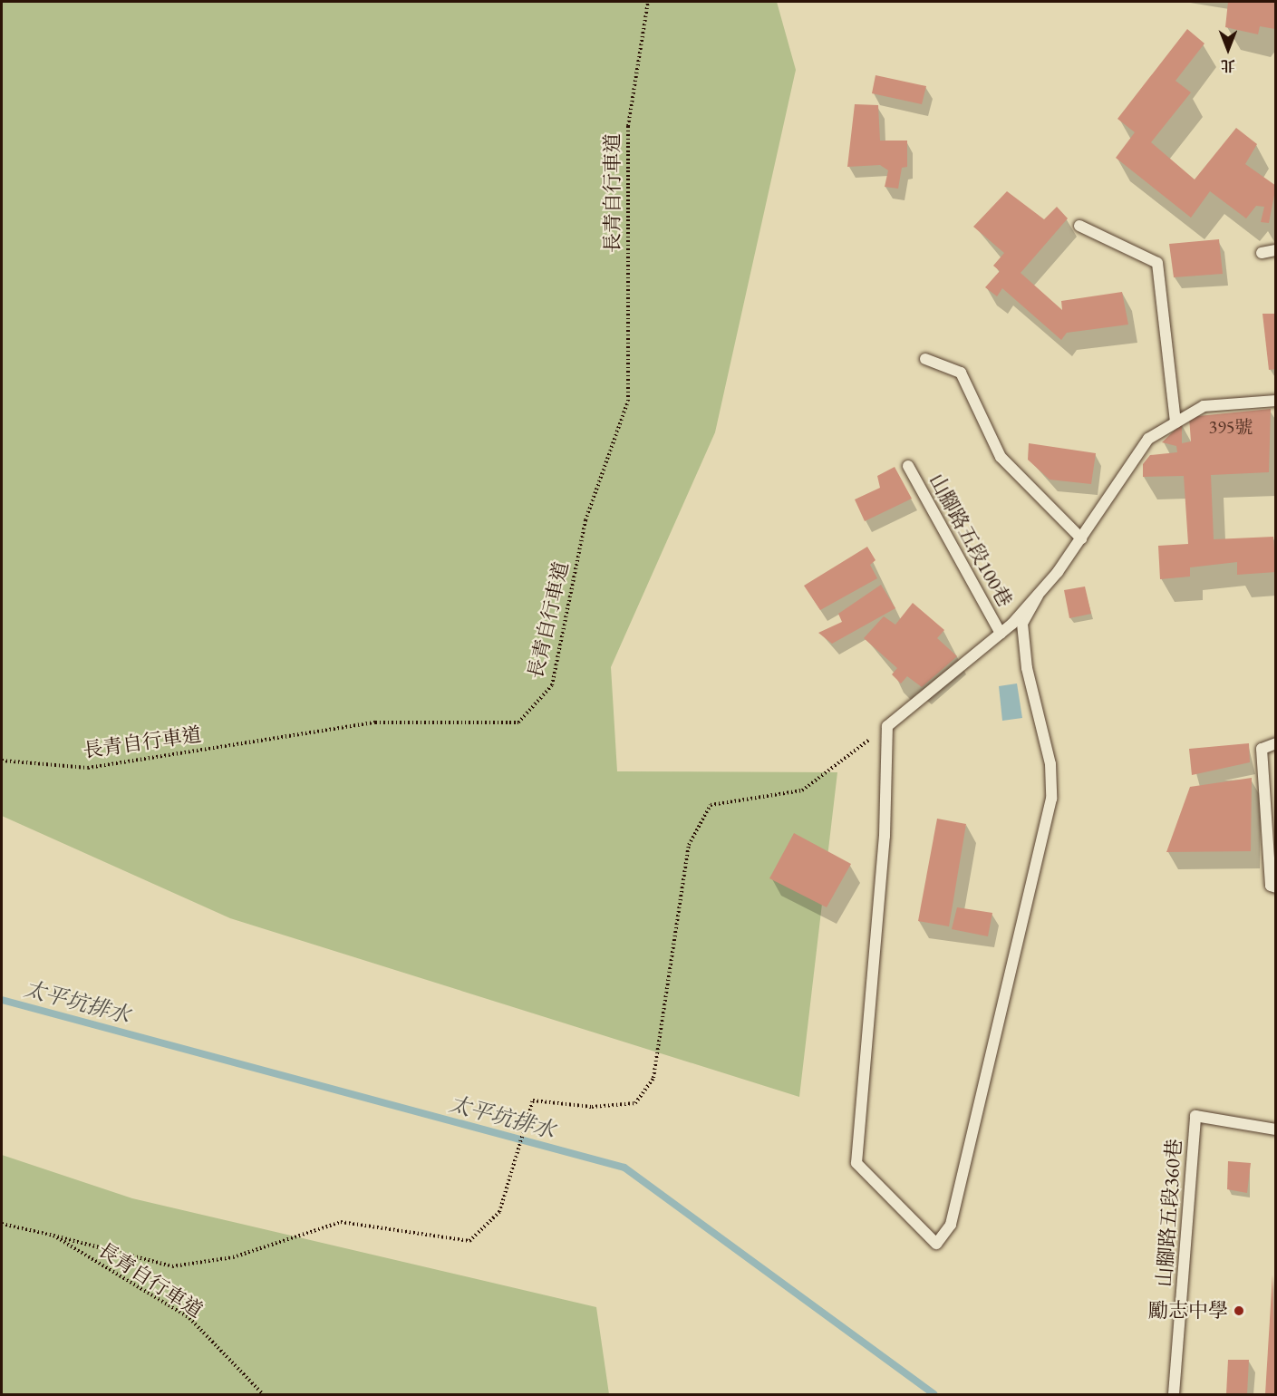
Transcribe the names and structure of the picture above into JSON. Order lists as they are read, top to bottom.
{
  "streets": {
    "lane": ["山腳路五段100巷", "山腳路五段360巷"],
    "path": ["長青自行車道"]
  },
  "water": ["太平坑排水"],
  "places": ["勵志中學"],
  "house_numbers": ["395號"],
  "north": "bottom"
}
